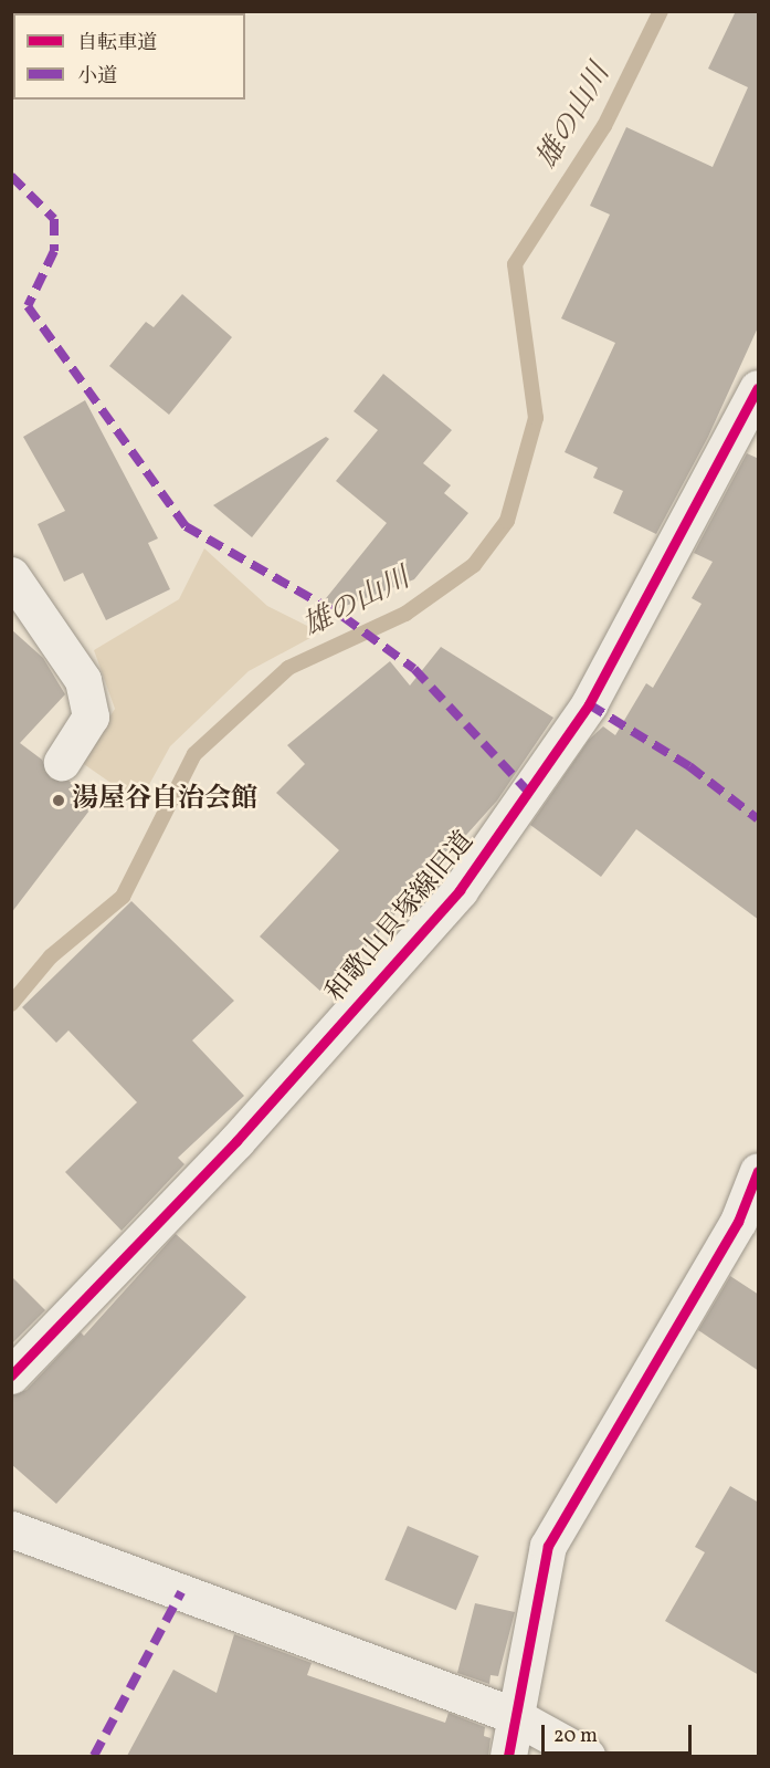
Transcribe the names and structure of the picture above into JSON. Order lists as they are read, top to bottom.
{
  "streets": {
    "street": ["和歌山貝塚線旧道"]
  },
  "water": ["雄の山川"],
  "places": ["湯屋谷自治会館"],
  "legend": ["自転車道", "小道"],
  "scale_bar": "20 m"
}
